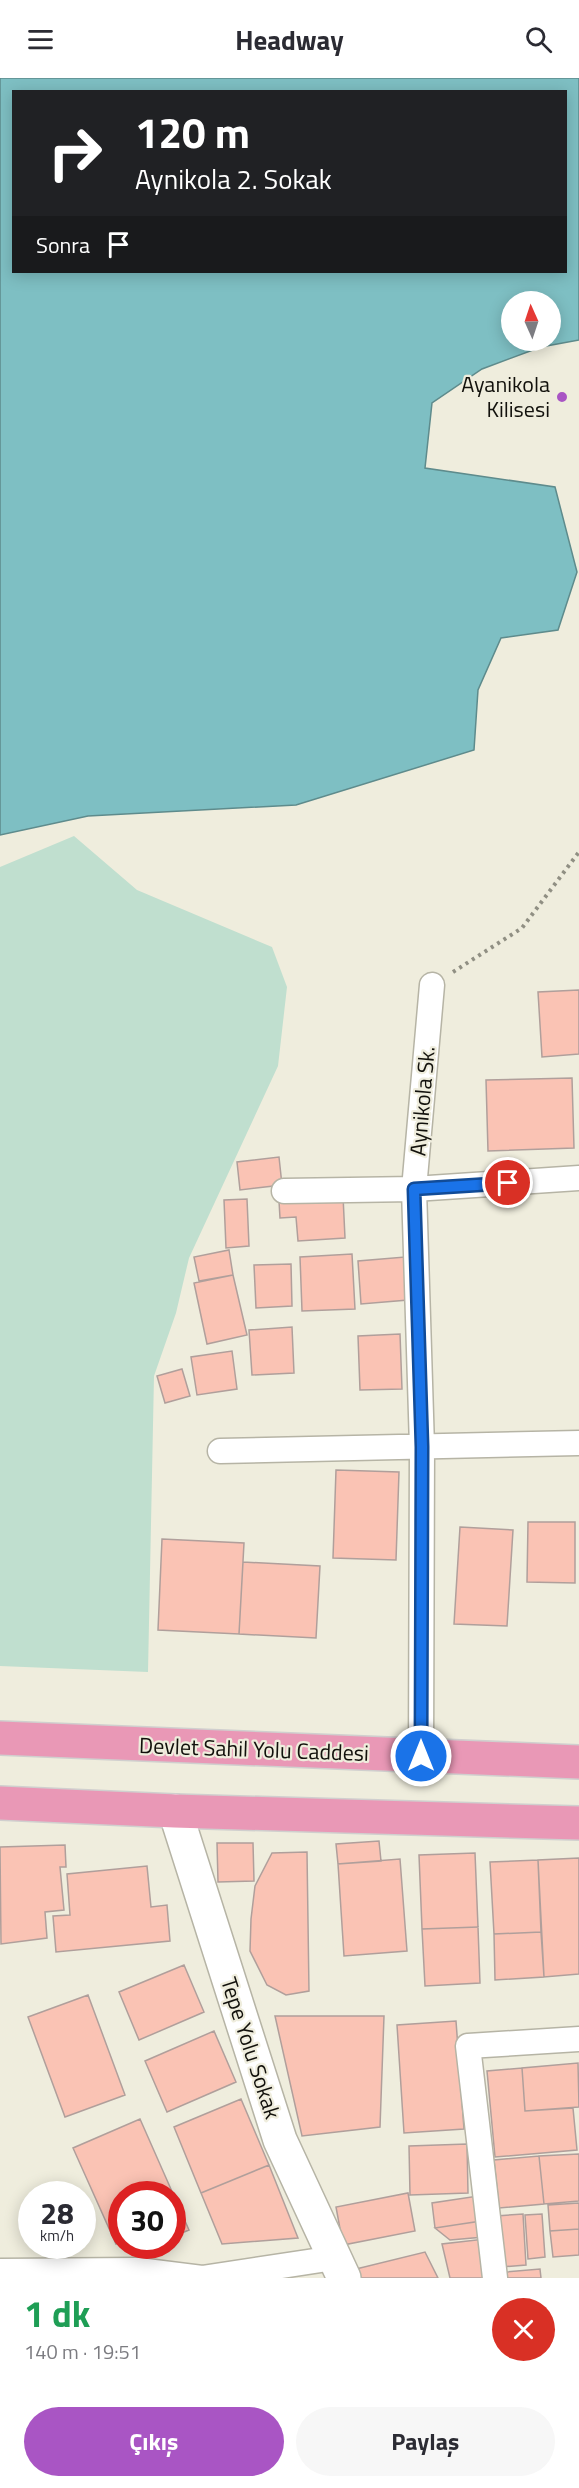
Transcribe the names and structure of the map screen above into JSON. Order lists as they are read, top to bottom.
{
  "streets": {
    "main road": ["Devlet Sahil Yolu Caddesi"],
    "street": ["Aynikola Sk.", "Tepe Yolu Sokak"]
  },
  "crossings": [
    ["Aynikola Sk.", "Devlet Sahil Yolu Caddesi"]
  ],
  "places": ["Ayanikola Kilisesi"],
  "north": "top",
  "page": {
    "header": "Headway",
    "turn": ["120 m", "Aynikola 2. Sokak"],
    "then": "Sonra",
    "speed": "28 km/h",
    "limit": "30",
    "heading": ["1 dk", "140 m · 19:51"],
    "buttons": ["Çıkış", "Paylaş"]
  }
}
